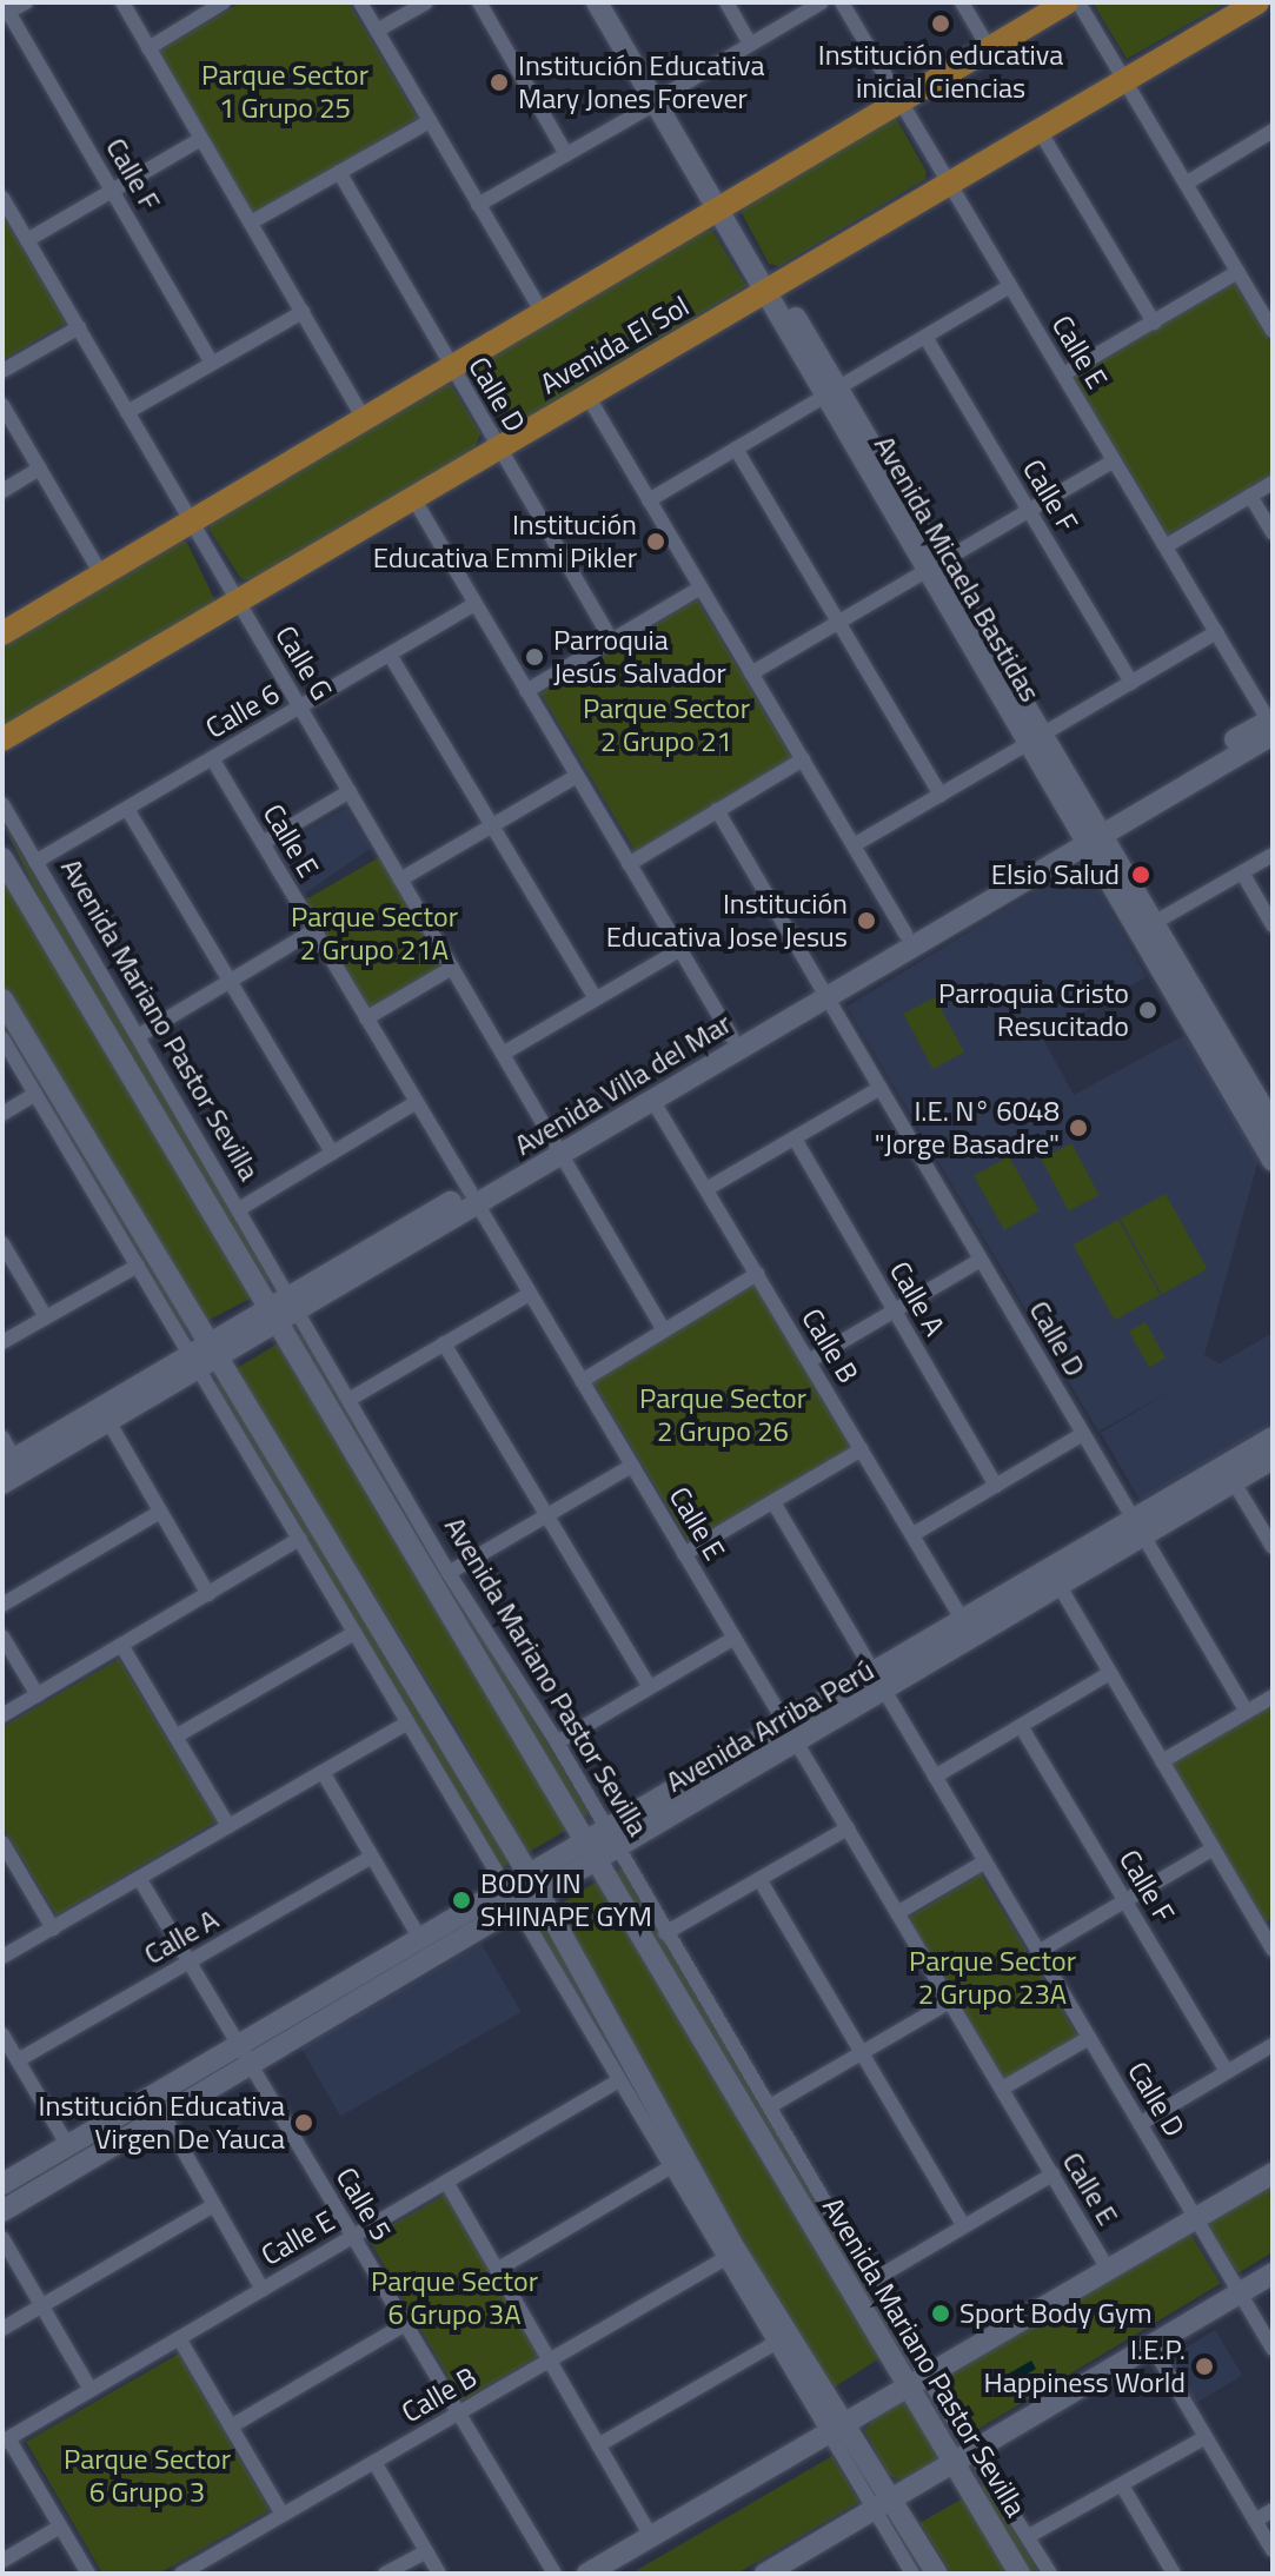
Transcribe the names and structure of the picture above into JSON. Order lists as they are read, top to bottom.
{
  "streets": {
    "main road": ["Avenida El Sol"],
    "street": [
      "Calle F",
      "Calle E",
      "Calle D",
      "Avenida Micaela Bastidas",
      "Calle G",
      "Calle 6",
      "Avenida Mariano Pastor Sevilla",
      "Avenida Villa del Mar",
      "Calle A",
      "Calle B",
      "Avenida Arriba Perú",
      "Calle 5"
    ]
  },
  "crossings": [
    ["Avenida El Sol", "Calle E"],
    ["Avenida El Sol", "Calle D"],
    ["Avenida El Sol", "Avenida Micaela Bastidas"],
    ["Avenida El Sol", "Calle G"],
    ["Calle E", "Calle 6"],
    ["Calle E", "Avenida Villa del Mar"],
    ["Calle E", "Avenida Arriba Perú"],
    ["Calle E", "Calle 5"],
    ["Calle D", "Avenida Villa del Mar"],
    ["Calle D", "Avenida Arriba Perú"],
    ["Avenida Micaela Bastidas", "Avenida Villa del Mar"],
    ["Calle G", "Calle 6"],
    ["Calle G", "Avenida Villa del Mar"],
    ["Calle 6", "Avenida Mariano Pastor Sevilla"],
    ["Avenida Mariano Pastor Sevilla", "Avenida Villa del Mar"],
    ["Avenida Mariano Pastor Sevilla", "Avenida Arriba Perú"],
    ["Avenida Villa del Mar", "Calle B"],
    ["Calle A", "Calle 5"],
    ["Calle B", "Avenida Arriba Perú"],
    ["Calle B", "Calle 5"],
    ["Avenida Arriba Perú", "Calle 5"]
  ],
  "parks": [
    "Parque Sector 1 Grupo 25",
    "Parque Sector 2 Grupo 21",
    "Parque Sector 2 Grupo 21A",
    "Parque Sector 2 Grupo 26",
    "Parque Sector 2 Grupo 23A",
    "Parque Sector 6 Grupo 3A",
    "Parque Sector 6 Grupo 3"
  ],
  "places": [
    "Institución educativa inicial Ciencias",
    "Institución Educativa Mary Jones Forever",
    "Institución Educativa Emmi Pikler",
    "Parroquia Jesús Salvador",
    "Elsio Salud",
    "Institución Educativa Jose Jesus",
    "Parroquia Cristo Resucitado",
    "I.E. N° 6048 \"Jorge Basadre\"",
    "BODY IN SHINAPE GYM",
    "Institución Educativa Virgen De Yauca",
    "Sport Body Gym",
    "I.E.P. Happiness World"
  ]
}
